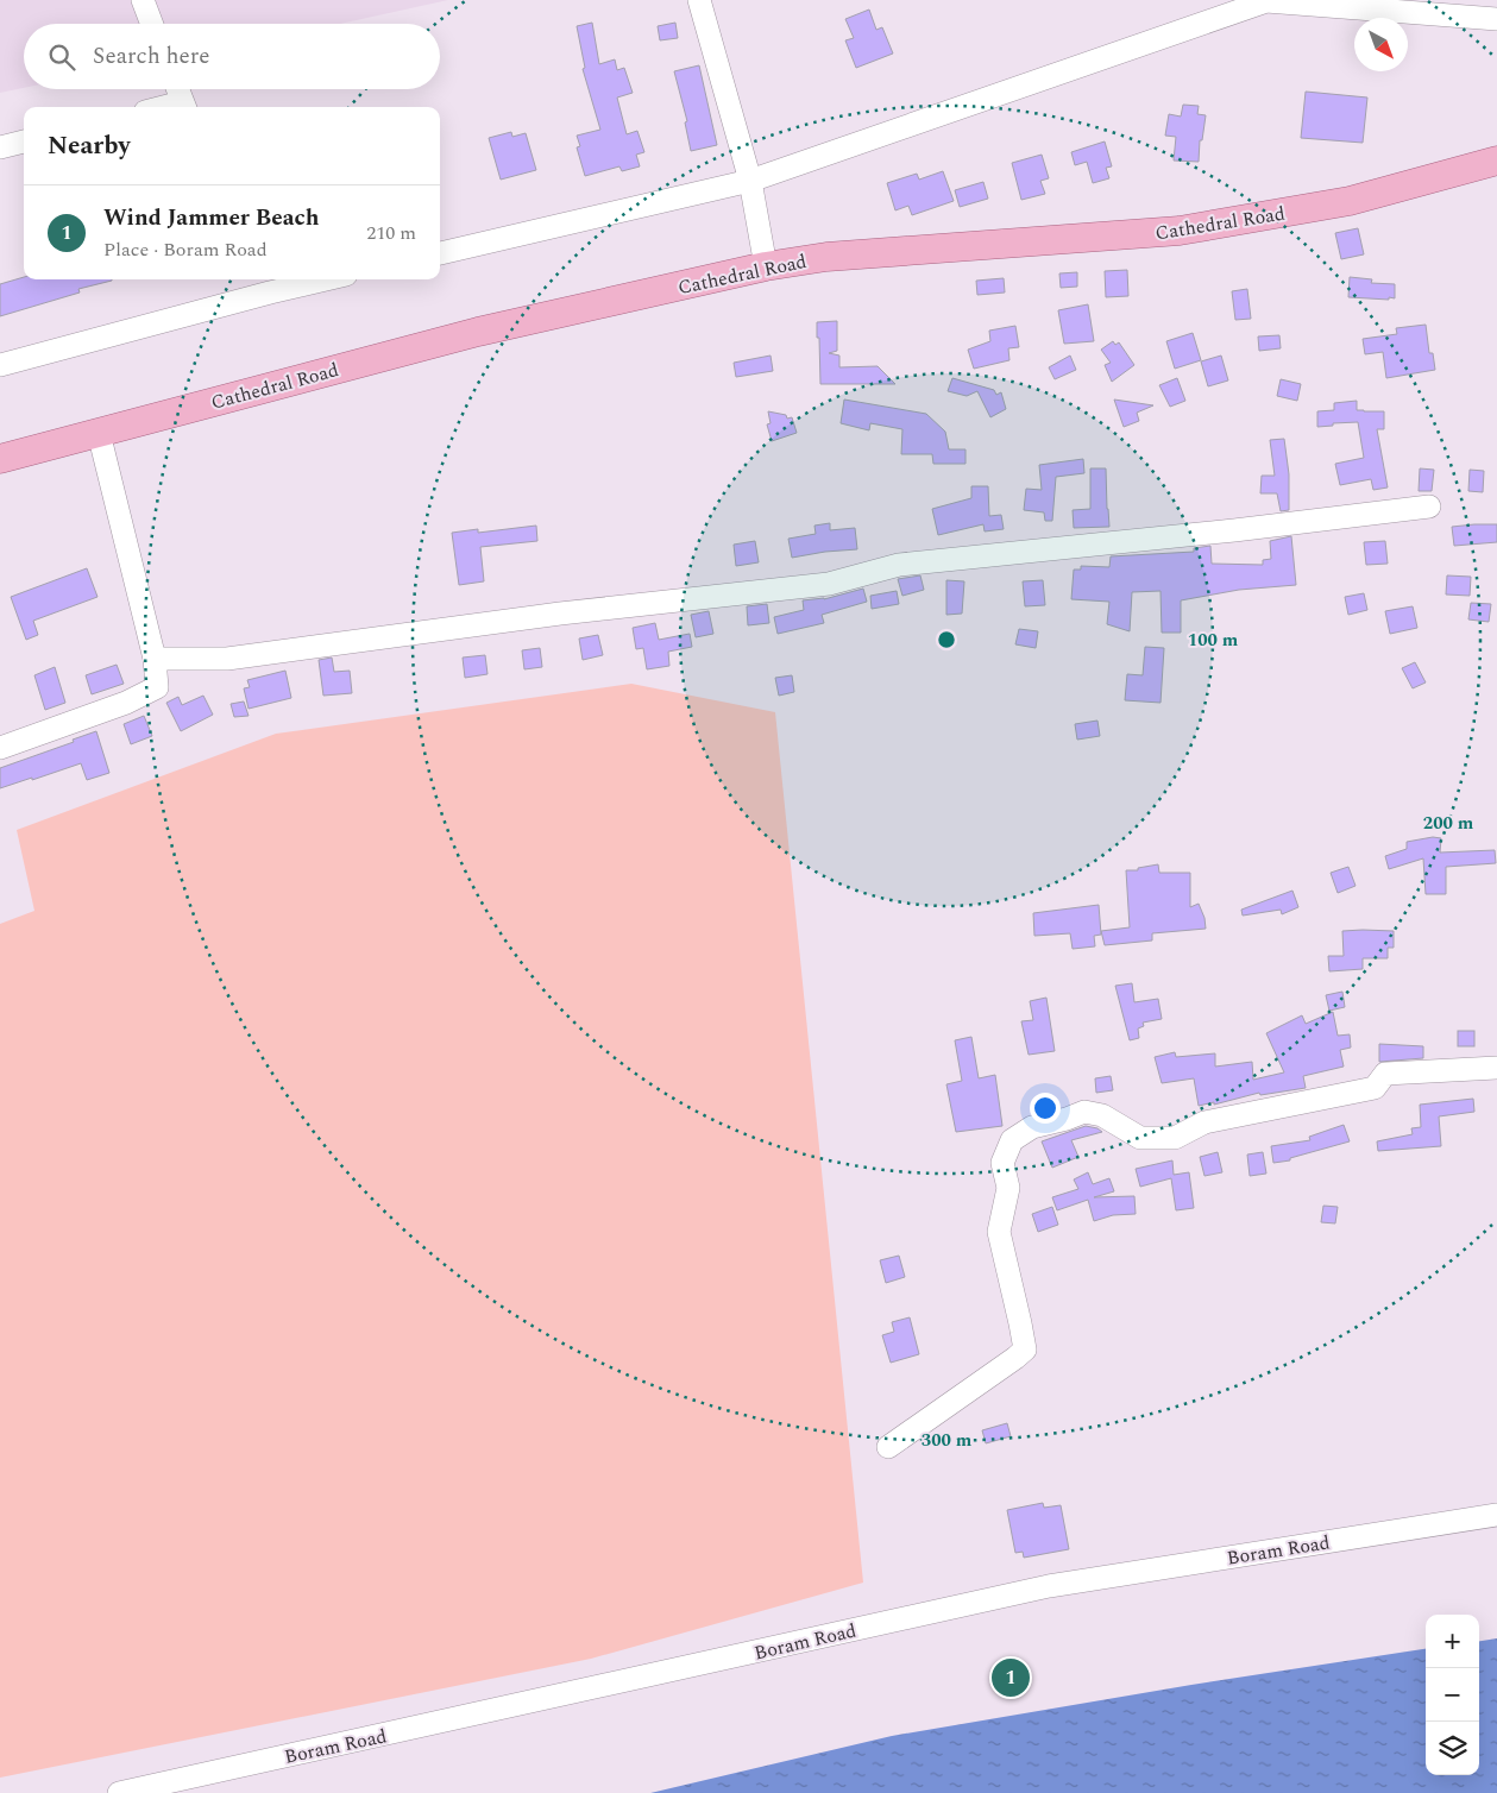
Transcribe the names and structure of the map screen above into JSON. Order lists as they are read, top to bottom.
{
  "streets": {
    "main road": ["Cathedral Road"],
    "street": ["Boram Road"]
  },
  "north": "bottom right",
  "page": {
    "search": "Search here",
    "heading": "Nearby",
    "list": [
      {
        "mark": "1",
        "name": "Wind Jammer Beach",
        "note": "Place · Boram Road",
        "value": "210 m"
      }
    ],
    "map_buttons": ["+", "−"],
    "pins": "1"
  },
  "rings": ["100 m", "200 m", "300 m"]
}
